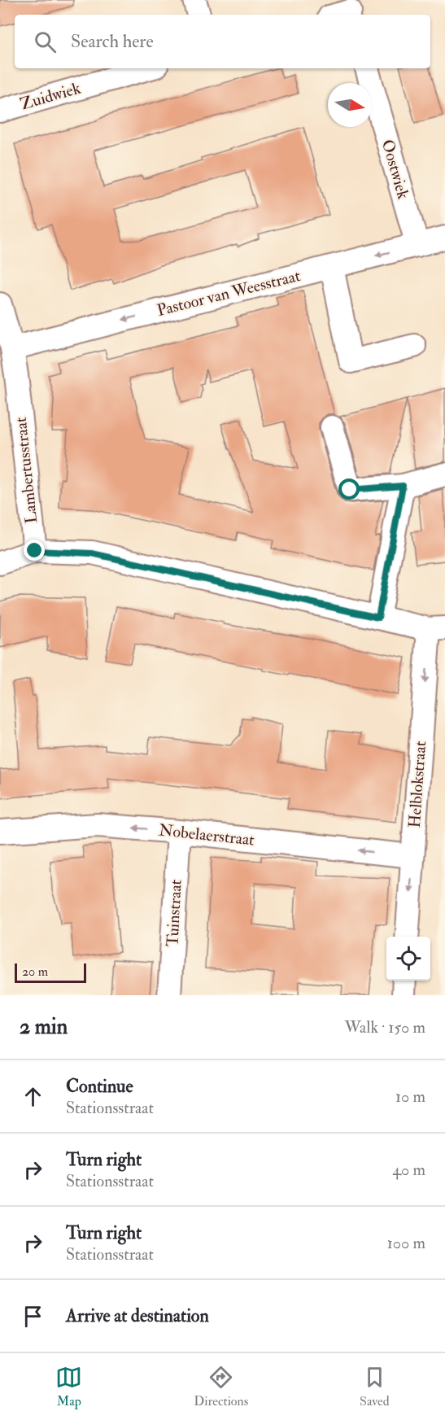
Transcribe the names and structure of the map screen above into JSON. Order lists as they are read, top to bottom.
{
  "streets": {
    "street": [
      "Zuidwiek",
      "Oostwiek",
      "Pastoor van Weesstraat",
      "Lambertusstraat",
      "Helblokstraat",
      "Nobelaerstraat",
      "Tuinstraat"
    ]
  },
  "crossings": [
    ["Oostwiek", "Pastoor van Weesstraat"],
    ["Pastoor van Weesstraat", "Lambertusstraat"],
    ["Helblokstraat", "Nobelaerstraat"],
    ["Nobelaerstraat", "Tuinstraat"]
  ],
  "one_way": ["Pastoor van Weesstraat", "Helblokstraat", "Nobelaerstraat"],
  "scale_bar": "20 m",
  "north": "right",
  "page": {
    "search": "Search here",
    "scale": "20 m",
    "heading": ["2 min", "Walk · 150 m"],
    "list": [
      ["Continue", "Stationsstraat", "10 m"],
      ["Turn right", "Stationsstraat", "40 m"],
      ["Turn right", "Stationsstraat", "100 m"],
      "Arrive at destination"
    ],
    "nav": ["Map", "Directions", "Saved"]
  }
}
